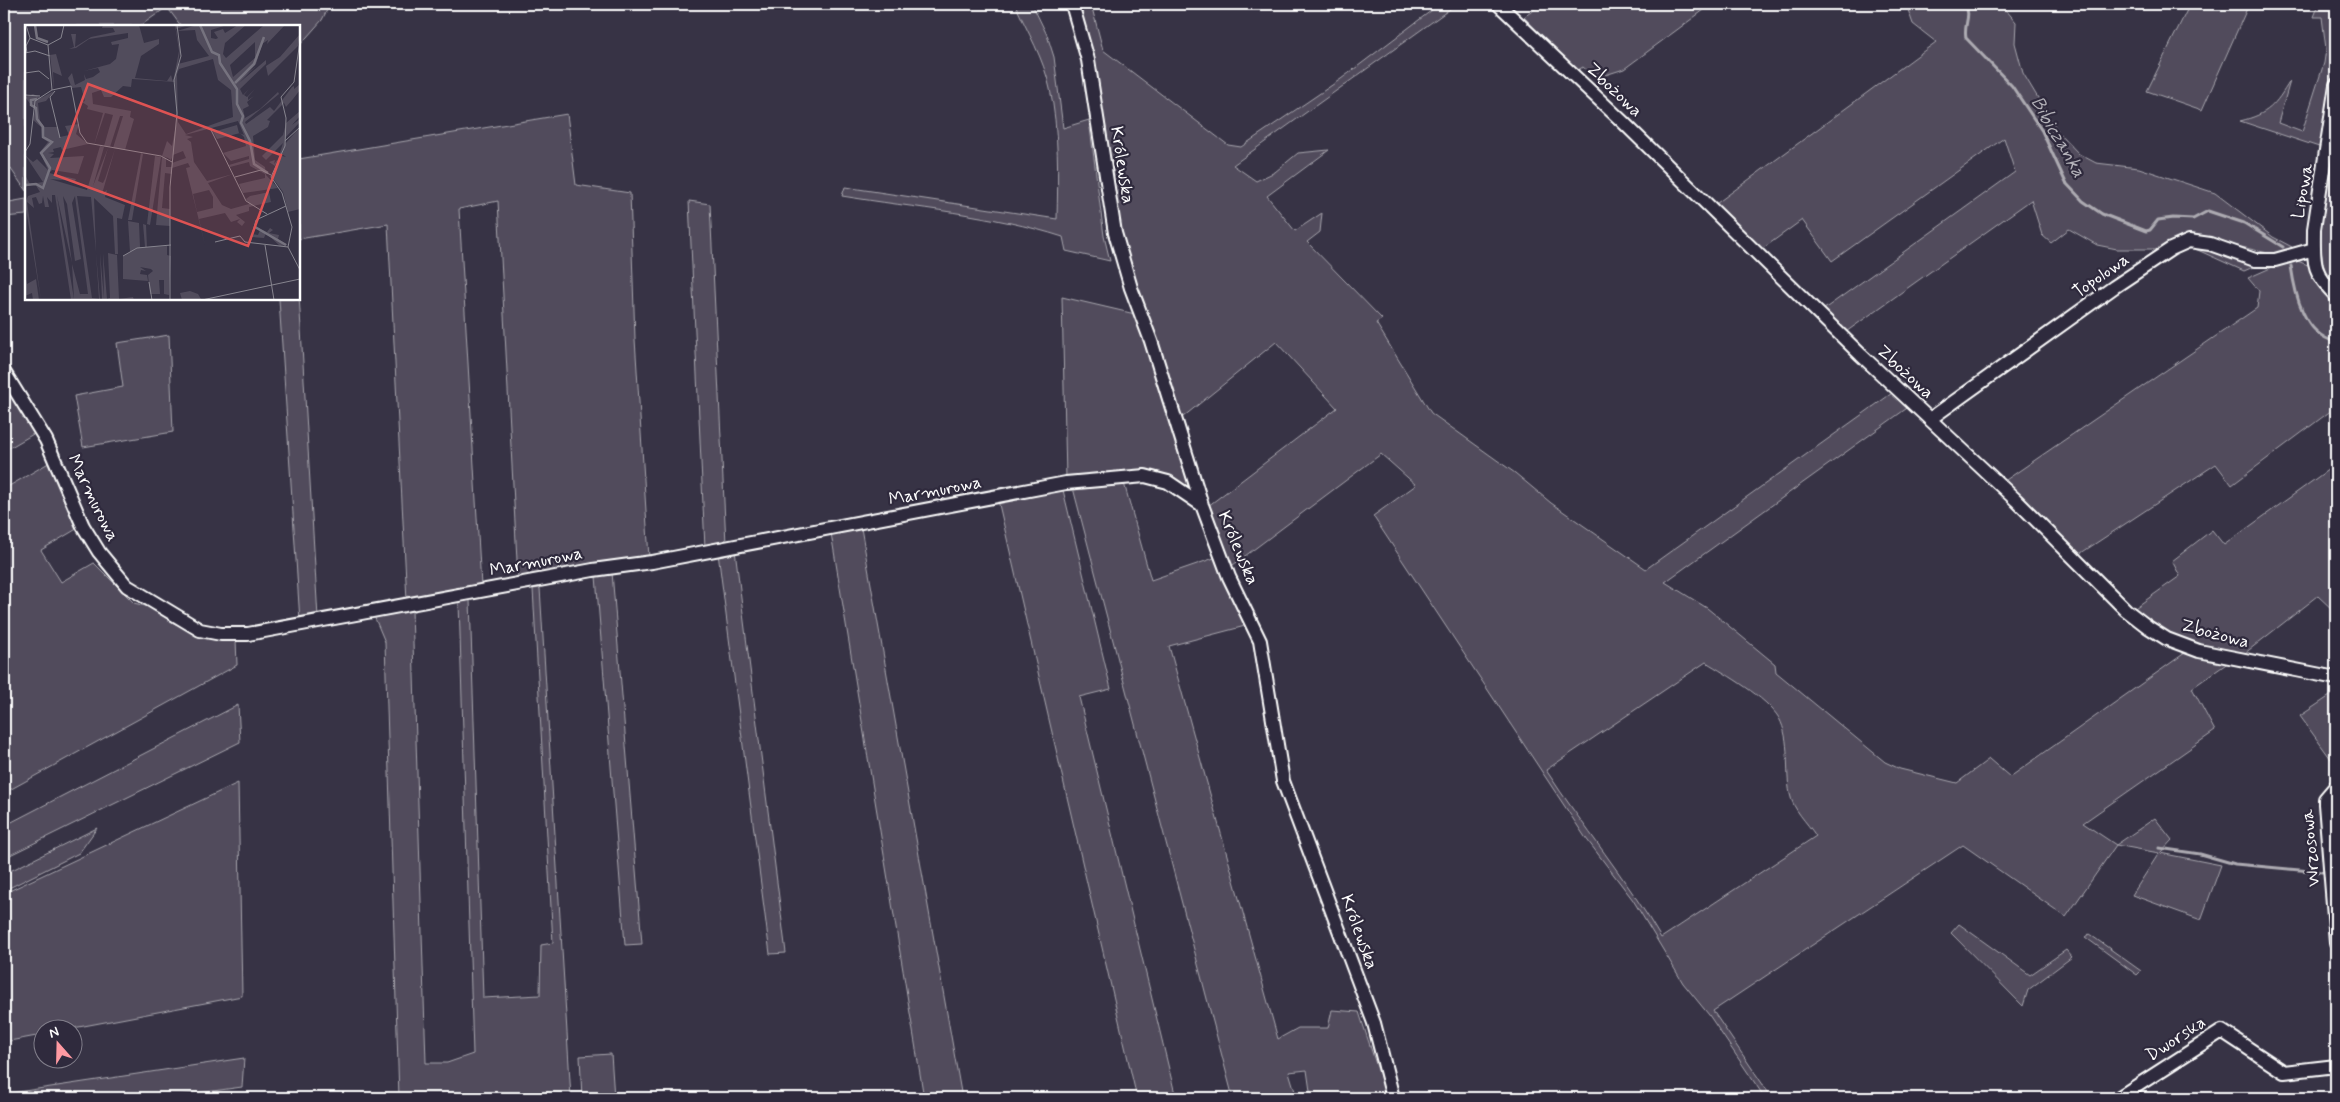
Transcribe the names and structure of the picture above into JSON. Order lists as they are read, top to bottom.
{
  "streets": {
    "street": [
      "Zbożowa",
      "Królewska",
      "Lipowa",
      "Topolowa",
      "Marmurowa",
      "Wrzosowa",
      "Dworska"
    ]
  },
  "crossings": [
    ["Zbożowa", "Topolowa"],
    ["Królewska", "Marmurowa"],
    ["Lipowa", "Topolowa"]
  ],
  "water": ["Bibiczanka"],
  "north": "top"
}
